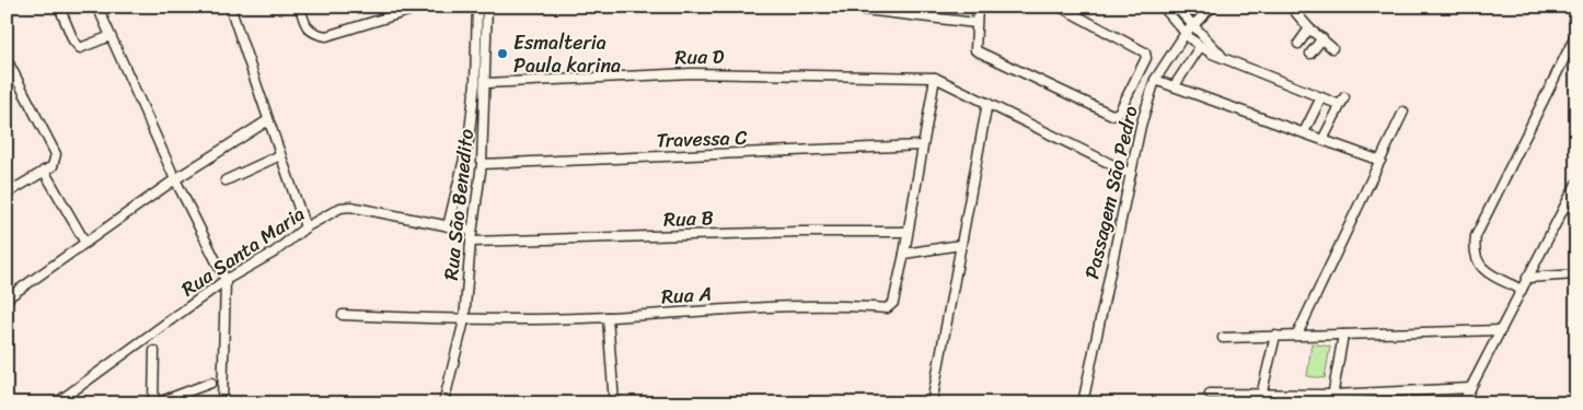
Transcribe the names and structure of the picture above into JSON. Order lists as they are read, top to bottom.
{
  "streets": {
    "street": [
      "Rua D",
      "Travessa C",
      "Passagem São Pedro",
      "Rua São Benedito",
      "Rua B",
      "Rua Santa Maria",
      "Rua A"
    ]
  },
  "crossings": [
    ["Rua D", "Passagem São Pedro"],
    ["Rua D", "Rua São Benedito"],
    ["Travessa C", "Rua São Benedito"],
    ["Rua São Benedito", "Rua B"],
    ["Rua São Benedito", "Rua Santa Maria"],
    ["Rua São Benedito", "Rua A"]
  ],
  "places": ["Esmalteria Paula karina"]
}
